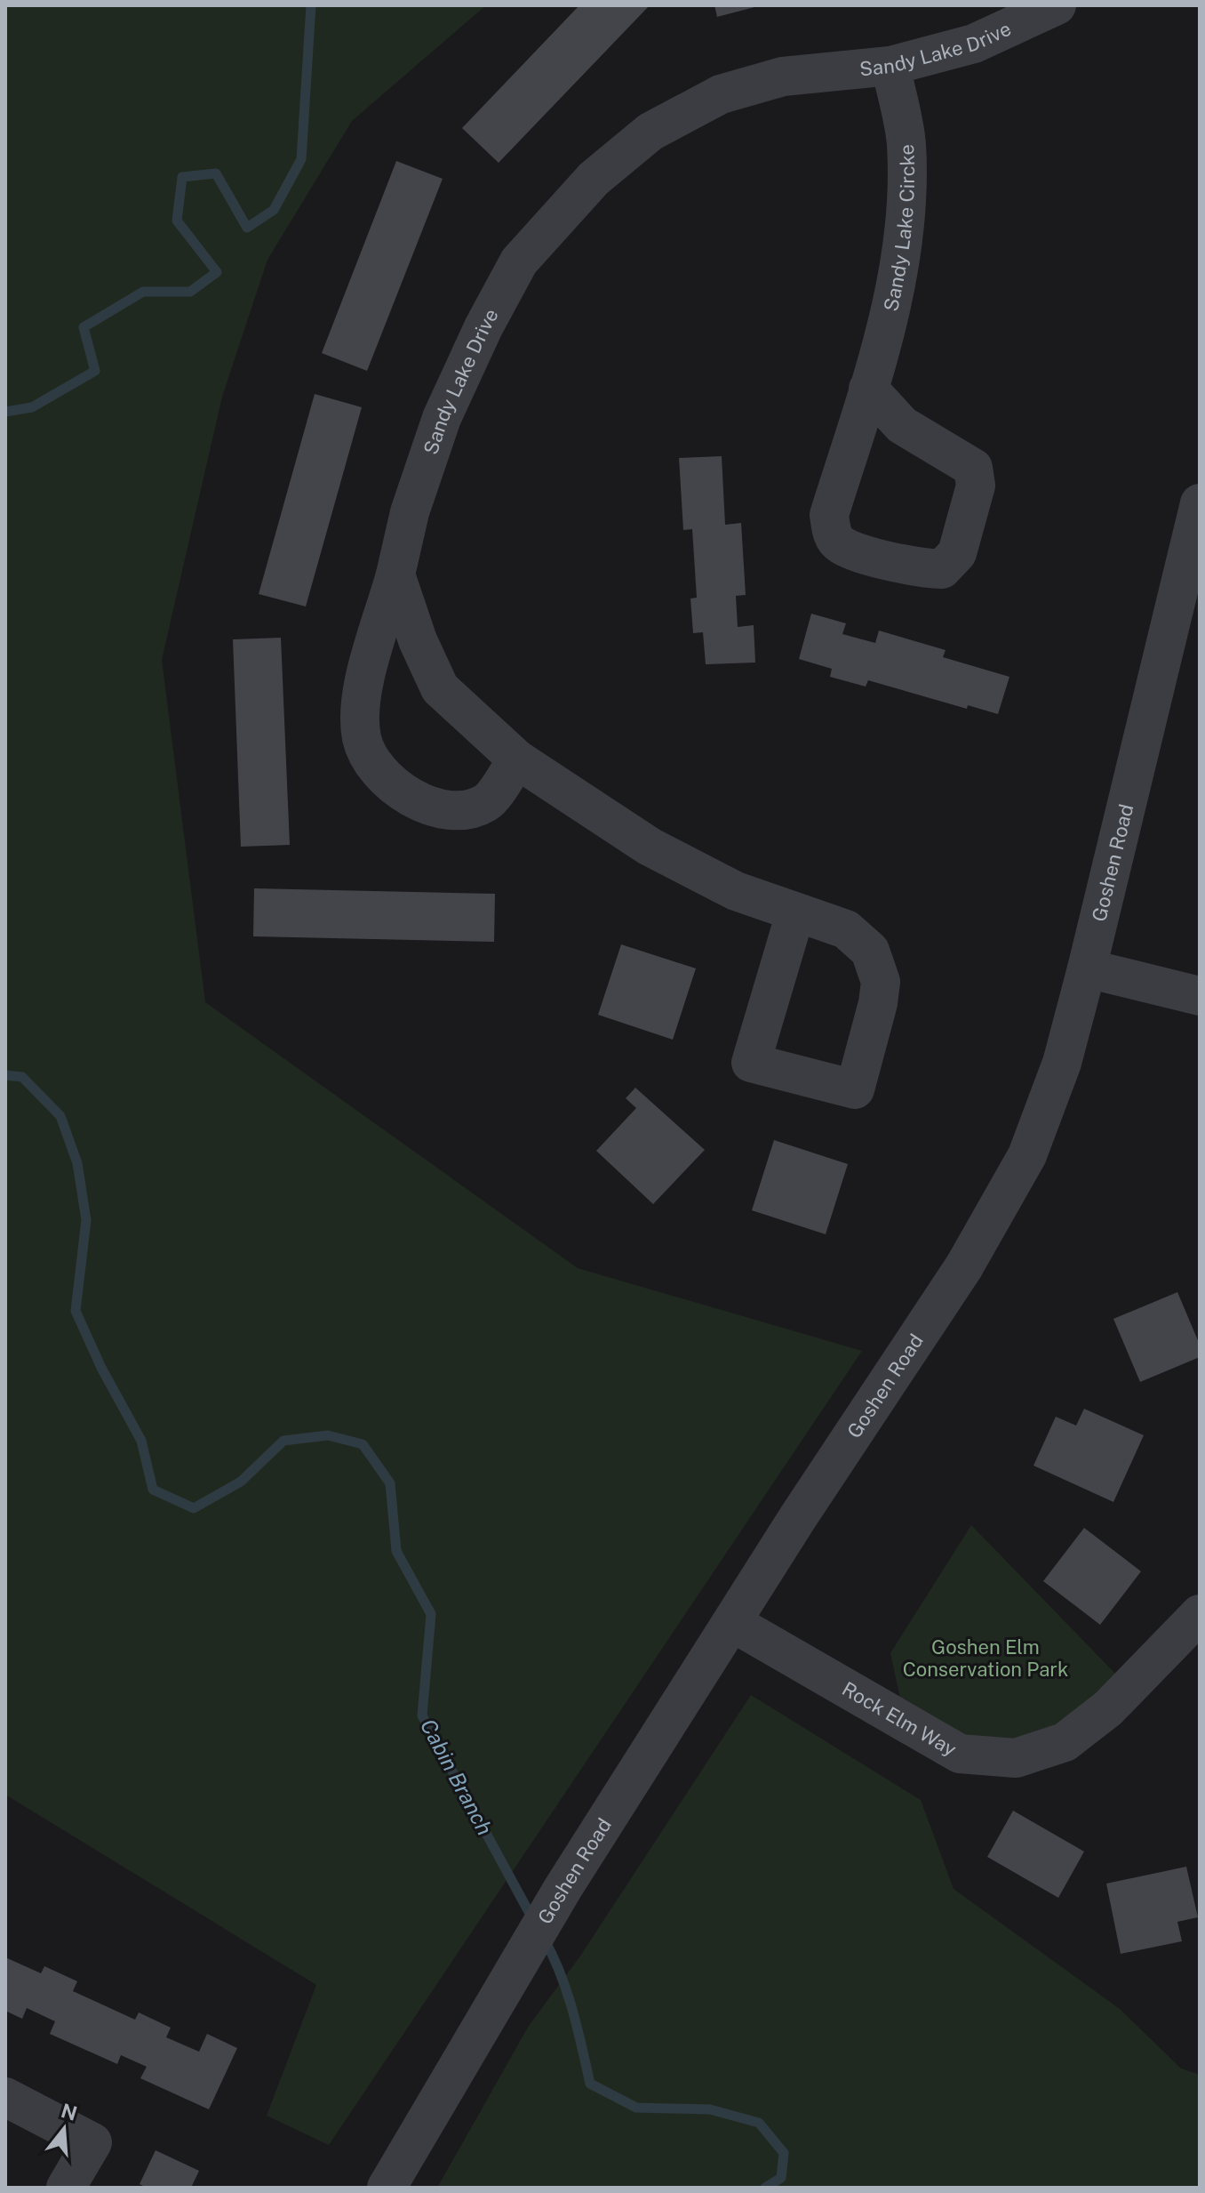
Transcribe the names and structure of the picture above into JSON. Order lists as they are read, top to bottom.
{
  "streets": {
    "street": [
      "Sandy Lake Drive",
      "Sandy Lake Circke",
      "Goshen Road",
      "Rock Elm Way"
    ]
  },
  "crossings": [
    ["Sandy Lake Drive", "Sandy Lake Circke"],
    ["Goshen Road", "Rock Elm Way"]
  ],
  "water": ["Cabin Branch"],
  "parks": ["Goshen Elm Conservation Park"],
  "north": "top"
}
